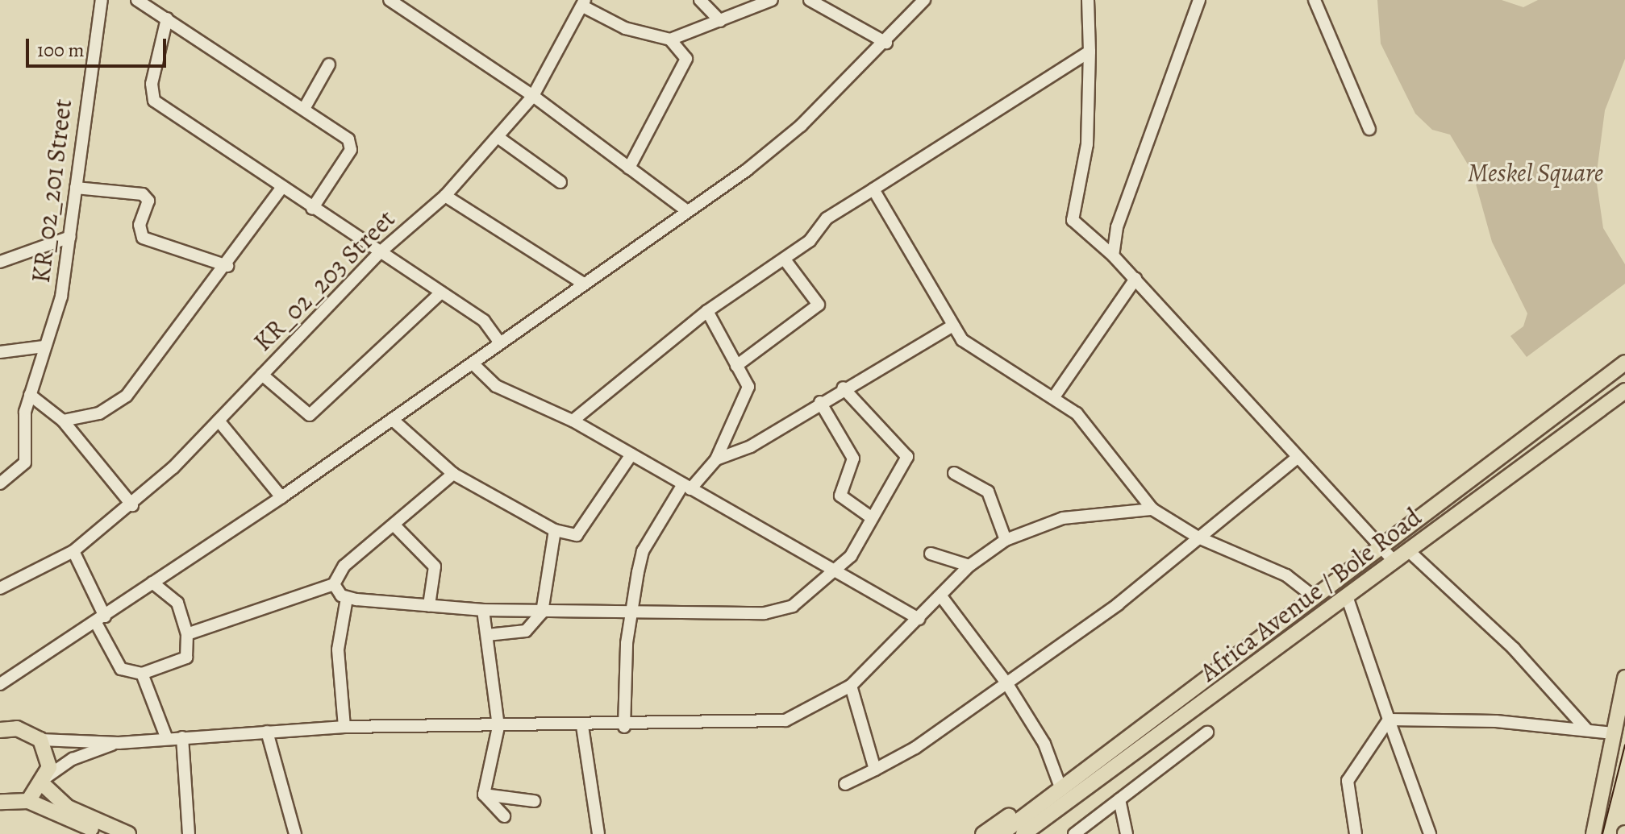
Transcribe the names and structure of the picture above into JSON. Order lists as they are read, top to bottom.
{
  "streets": {
    "main road": ["Africa Avenue / Bole Road"],
    "street": ["KR_02_201 Street", "KR_02_203 Street"]
  },
  "parks": ["Meskel Square"],
  "scale_bar": "100 m"
}
